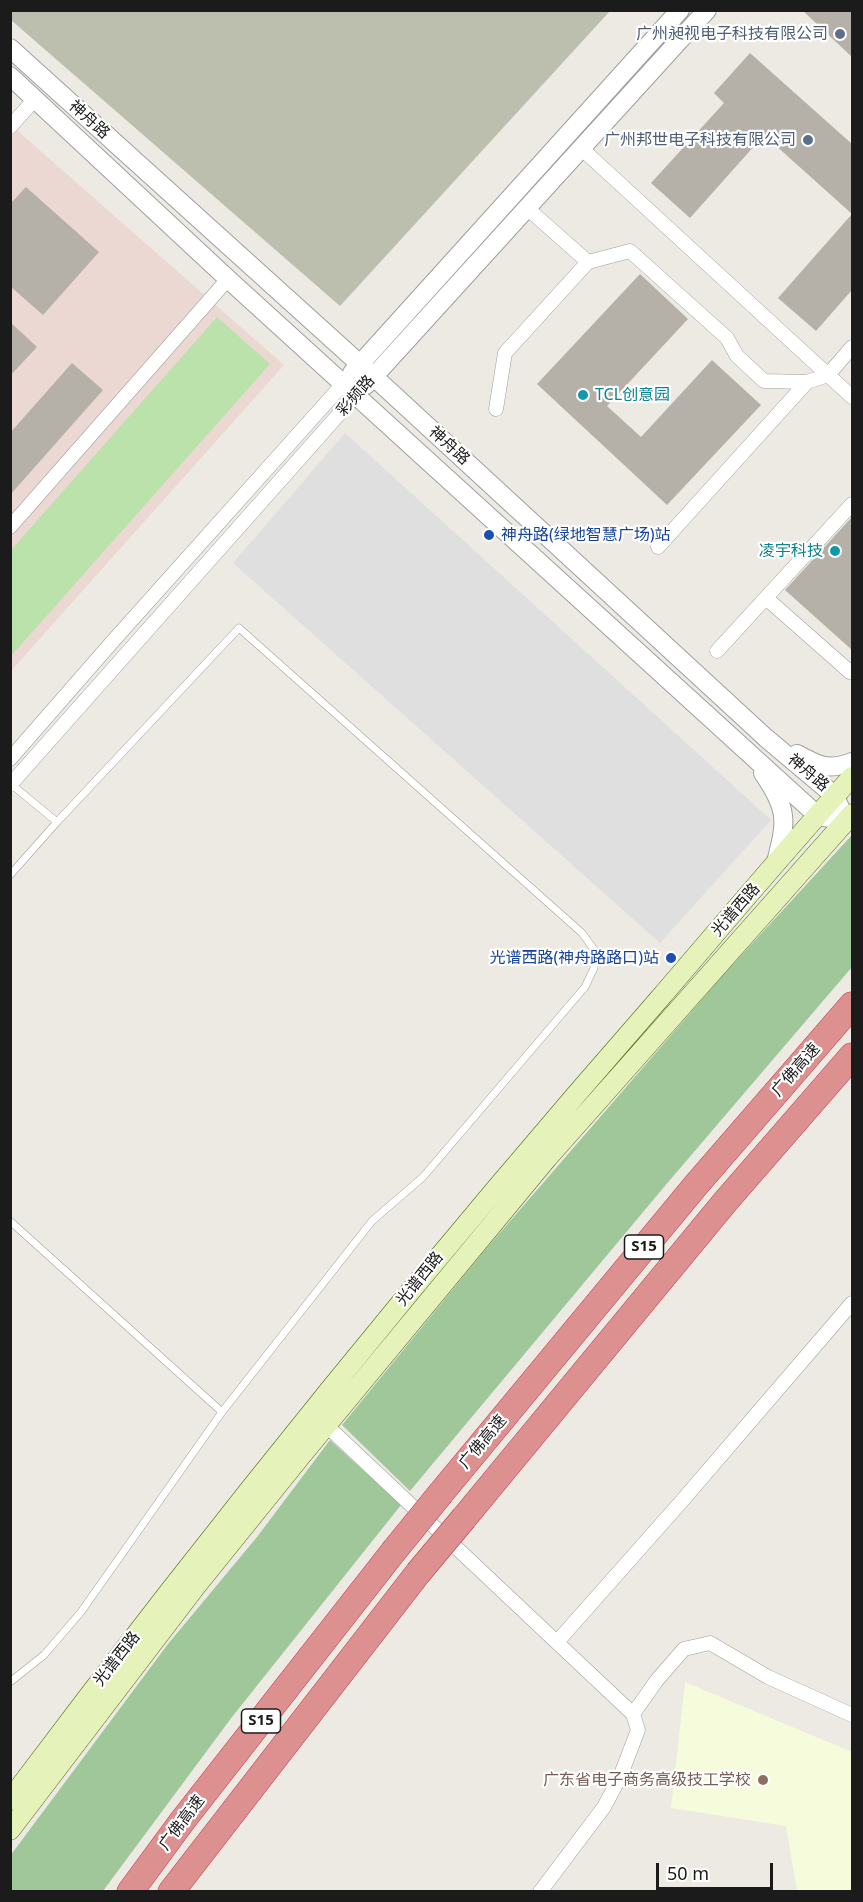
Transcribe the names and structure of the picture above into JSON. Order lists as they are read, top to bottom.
{
  "streets": {
    "highway": ["广佛高速", "S15"],
    "main road": ["光谱西路"],
    "street": ["神舟路", "彩频路"]
  },
  "crossings": [
    ["神舟路", "彩频路"],
    ["神舟路", "光谱西路"]
  ],
  "places": [
    "广州昶视电子科技有限公司",
    "广州邦世电子科技有限公司",
    "TCL创意园",
    "神舟路(绿地智慧广场)站",
    "凌宇科技",
    "光谱西路(神舟路路口)站",
    "广东省电子商务高级技工学校"
  ],
  "scale_bar": "50 m"
}
